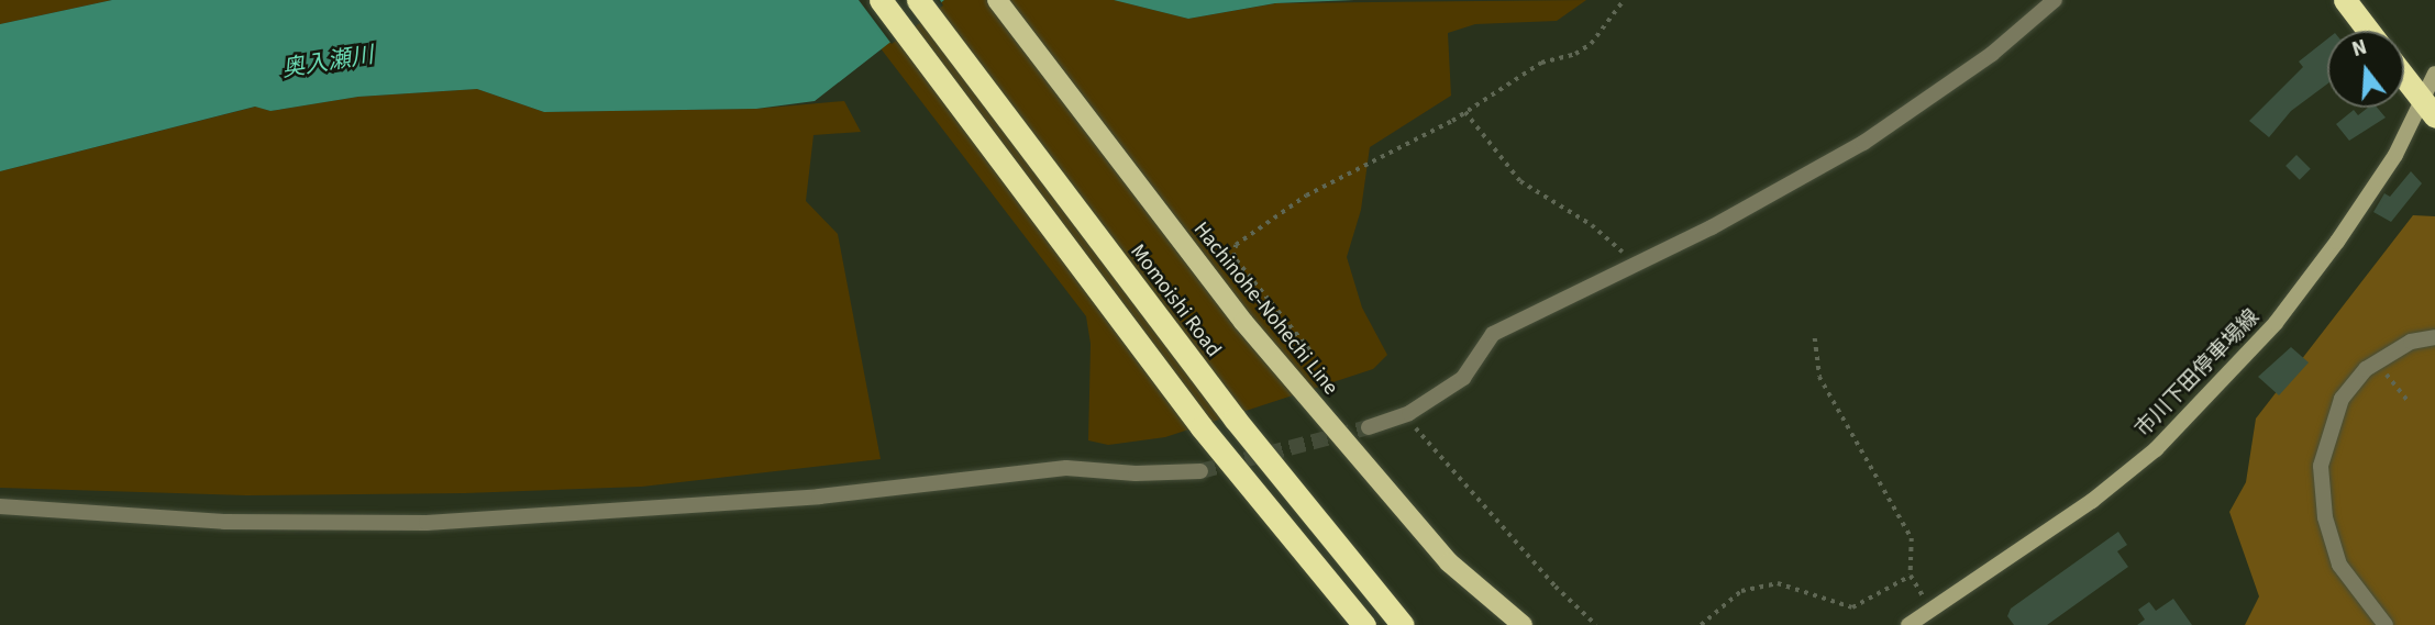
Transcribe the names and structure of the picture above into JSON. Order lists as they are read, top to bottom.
{
  "streets": {
    "highway": ["Momoishi Road"],
    "main road": ["Hachinohe-Nohechi Line", "市川下田停車場線"]
  },
  "water": ["奥入瀬川"],
  "north": "top"
}
